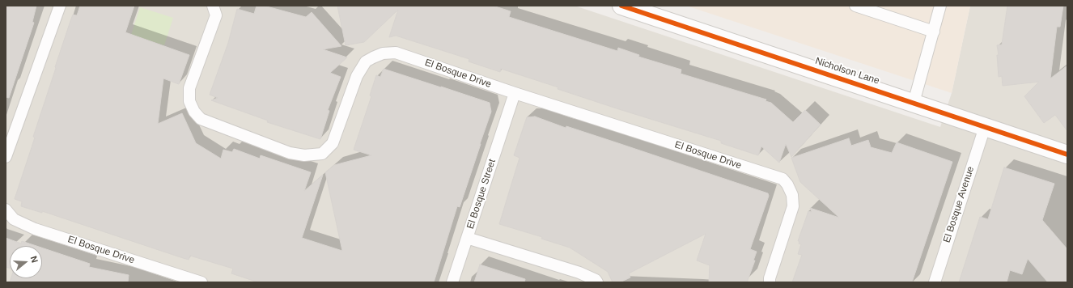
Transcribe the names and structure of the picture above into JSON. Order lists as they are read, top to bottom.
{
  "streets": {
    "street": ["Nicholson Lane"],
    "lane": ["El Bosque Drive", "El Bosque Street", "El Bosque Avenue"]
  },
  "crossings": [
    ["Nicholson Lane", "El Bosque Avenue"],
    ["El Bosque Drive", "El Bosque Street"]
  ],
  "north": "right"
}
